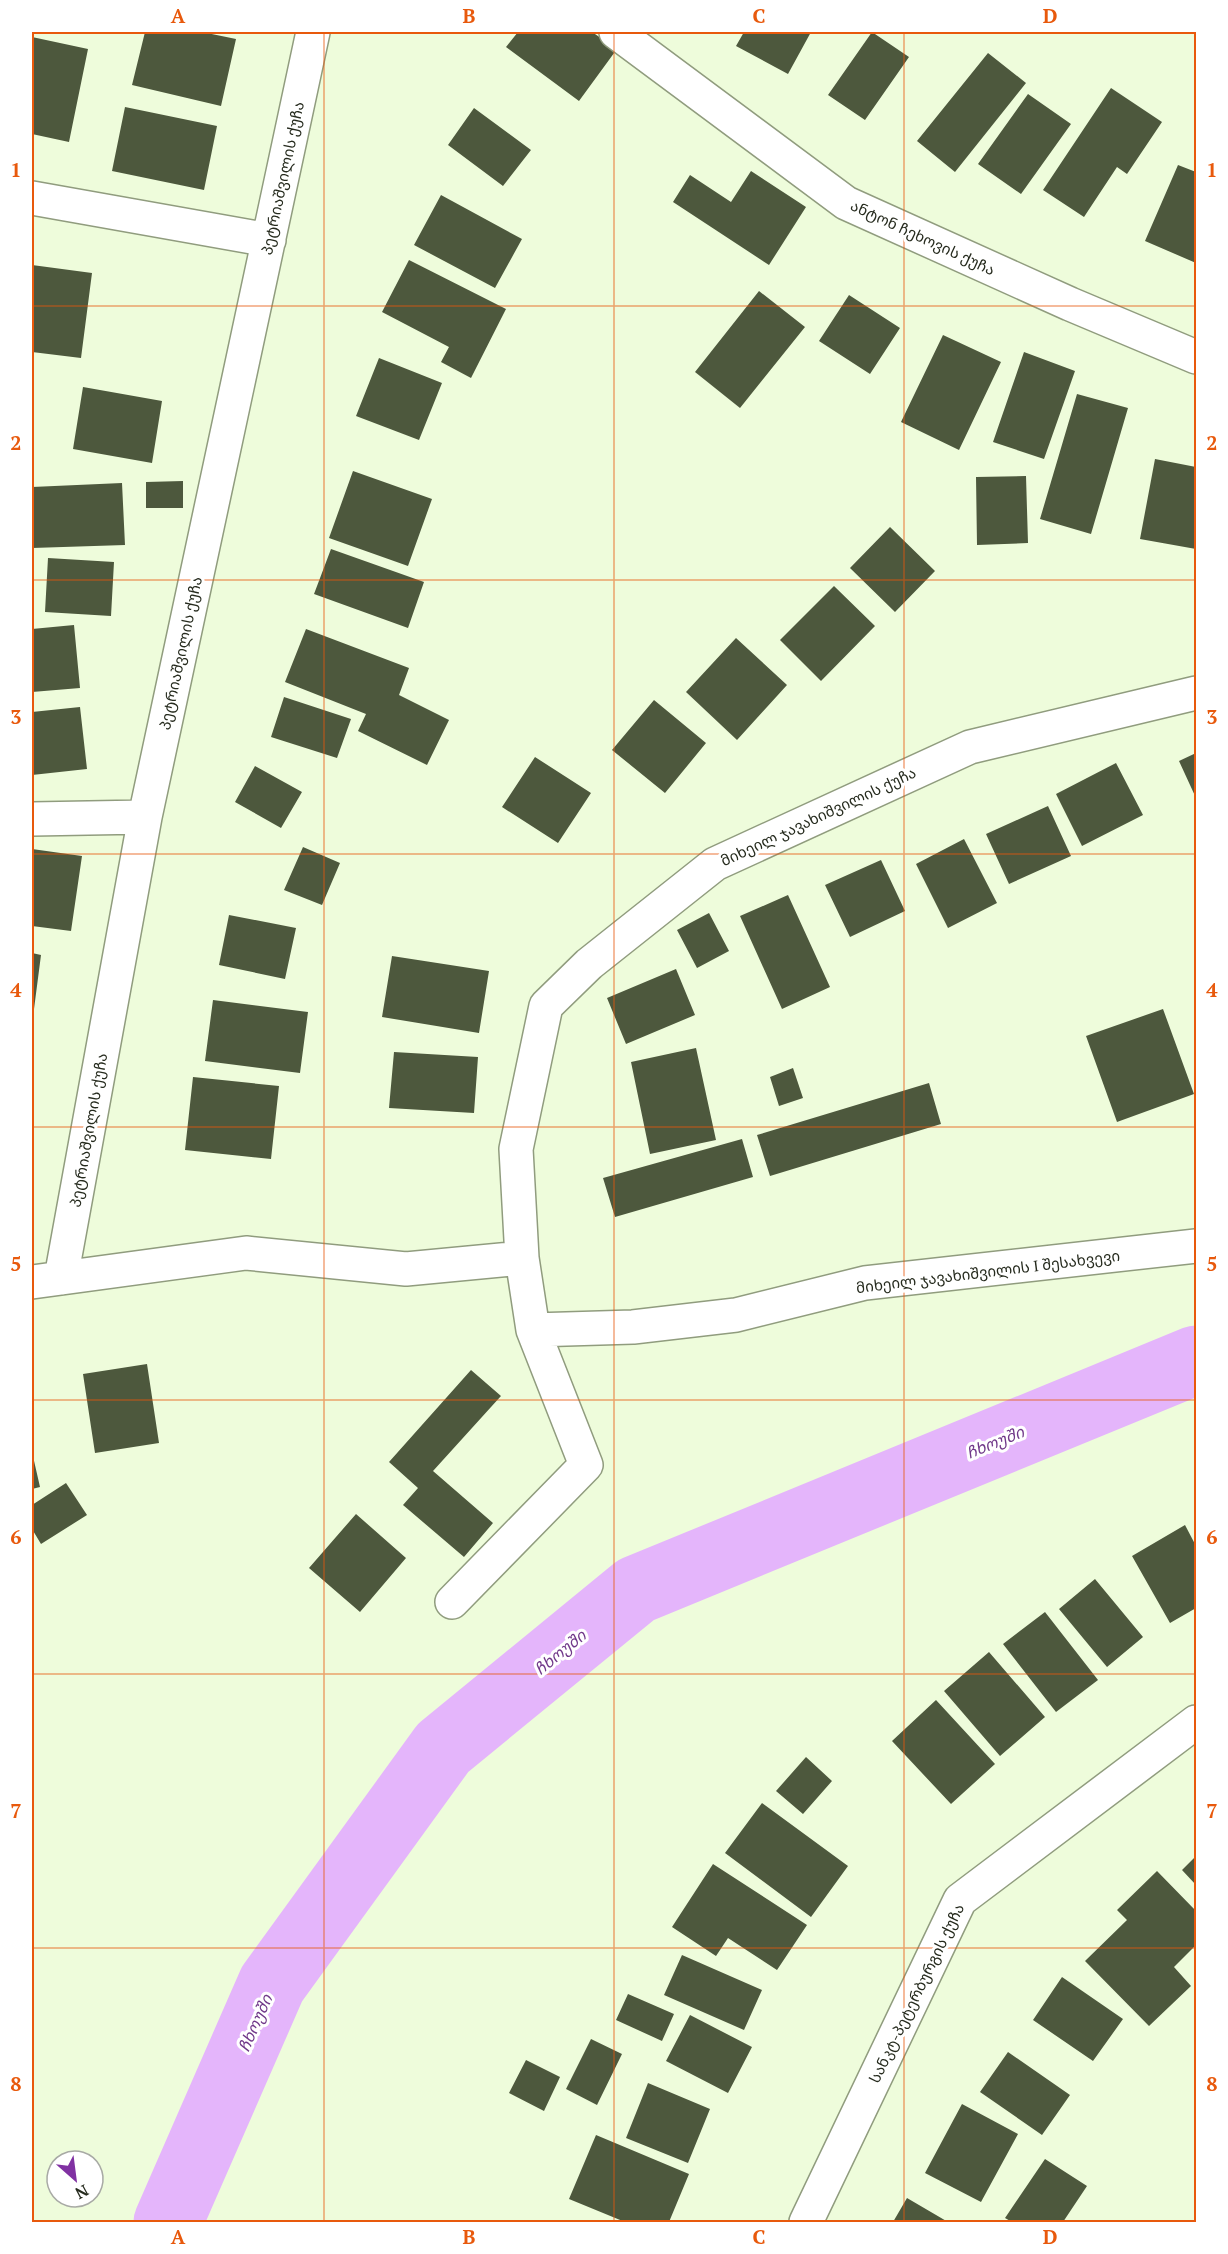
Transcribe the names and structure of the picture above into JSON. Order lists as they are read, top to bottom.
{
  "streets": {
    "street": [
      "პეტრიაშვილის ქუჩა",
      "ანტონ ჩეხოვის ქუჩა",
      "მიხეილ ჯავახიშვილის ქუჩა",
      "მიხეილ ჯავახიშვილის I შესახვევი",
      "სანკტ-პეტერბურგის ქუჩა"
    ]
  },
  "water": ["ჩხოუში"],
  "north": "bottom right",
  "grid": {
    "columns": [
      "A",
      "B",
      "C",
      "D"
    ],
    "rows": [
      "1",
      "2",
      "3",
      "4",
      "5",
      "6",
      "7",
      "8"
    ]
  }
}
